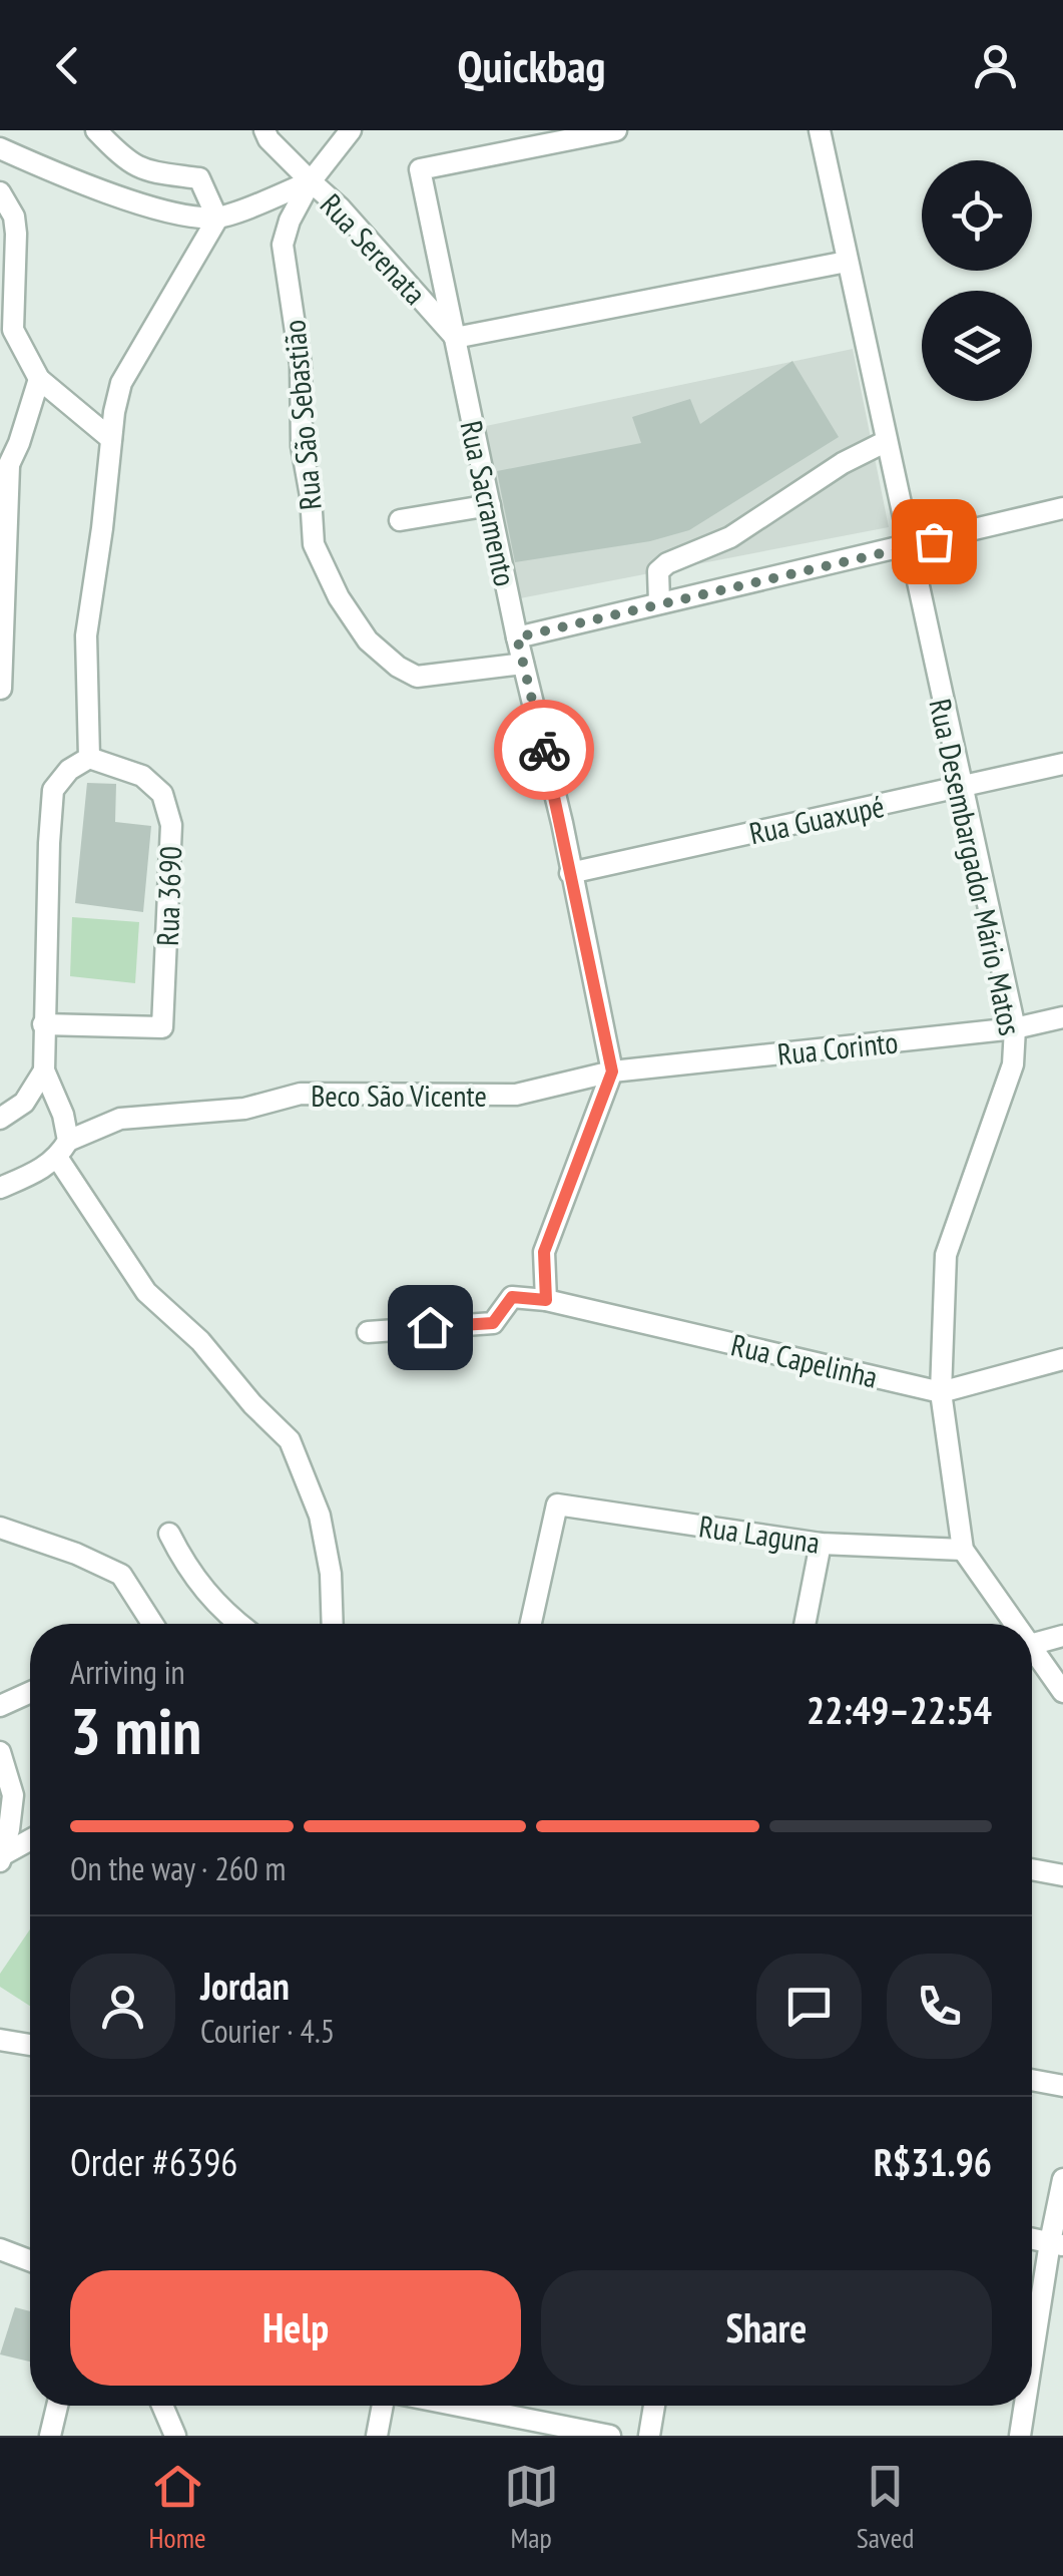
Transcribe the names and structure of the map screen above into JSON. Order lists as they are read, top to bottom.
{
  "streets": {
    "street": [
      "Rua Serenata",
      "Rua São Sebastião",
      "Rua Sacramento",
      "Rua Guaxupé",
      "Rua Desembargador Mário Matos",
      "Rua 3690",
      "Rua Corinto",
      "Beco São Vicente",
      "Rua Capelinha",
      "Rua Laguna"
    ]
  },
  "crossings": [
    ["Rua Serenata", "Rua São Sebastião"],
    ["Rua Serenata", "Rua Sacramento"],
    ["Rua São Sebastião", "Rua Sacramento"],
    ["Rua Sacramento", "Rua Guaxupé"],
    ["Rua Sacramento", "Rua Corinto"],
    ["Rua Sacramento", "Beco São Vicente"],
    ["Rua Guaxupé", "Rua Desembargador Mário Matos"],
    ["Rua Desembargador Mário Matos", "Rua Corinto"],
    ["Rua Desembargador Mário Matos", "Rua Capelinha"],
    ["Rua Desembargador Mário Matos", "Rua Laguna"],
    ["Rua Corinto", "Beco São Vicente"]
  ],
  "page": {
    "header": "Quickbag",
    "heading": ["3 min", "Arriving in", "22:49–22:54"],
    "panel": [
      "Jordan",
      "Courier · 4.5",
      "Order #6396",
      "R$31.96"
    ],
    "bar": "On the way · 260 m",
    "buttons": ["Help", "Share"],
    "tabs": ["Home", "Map", "Saved"]
  }
}
